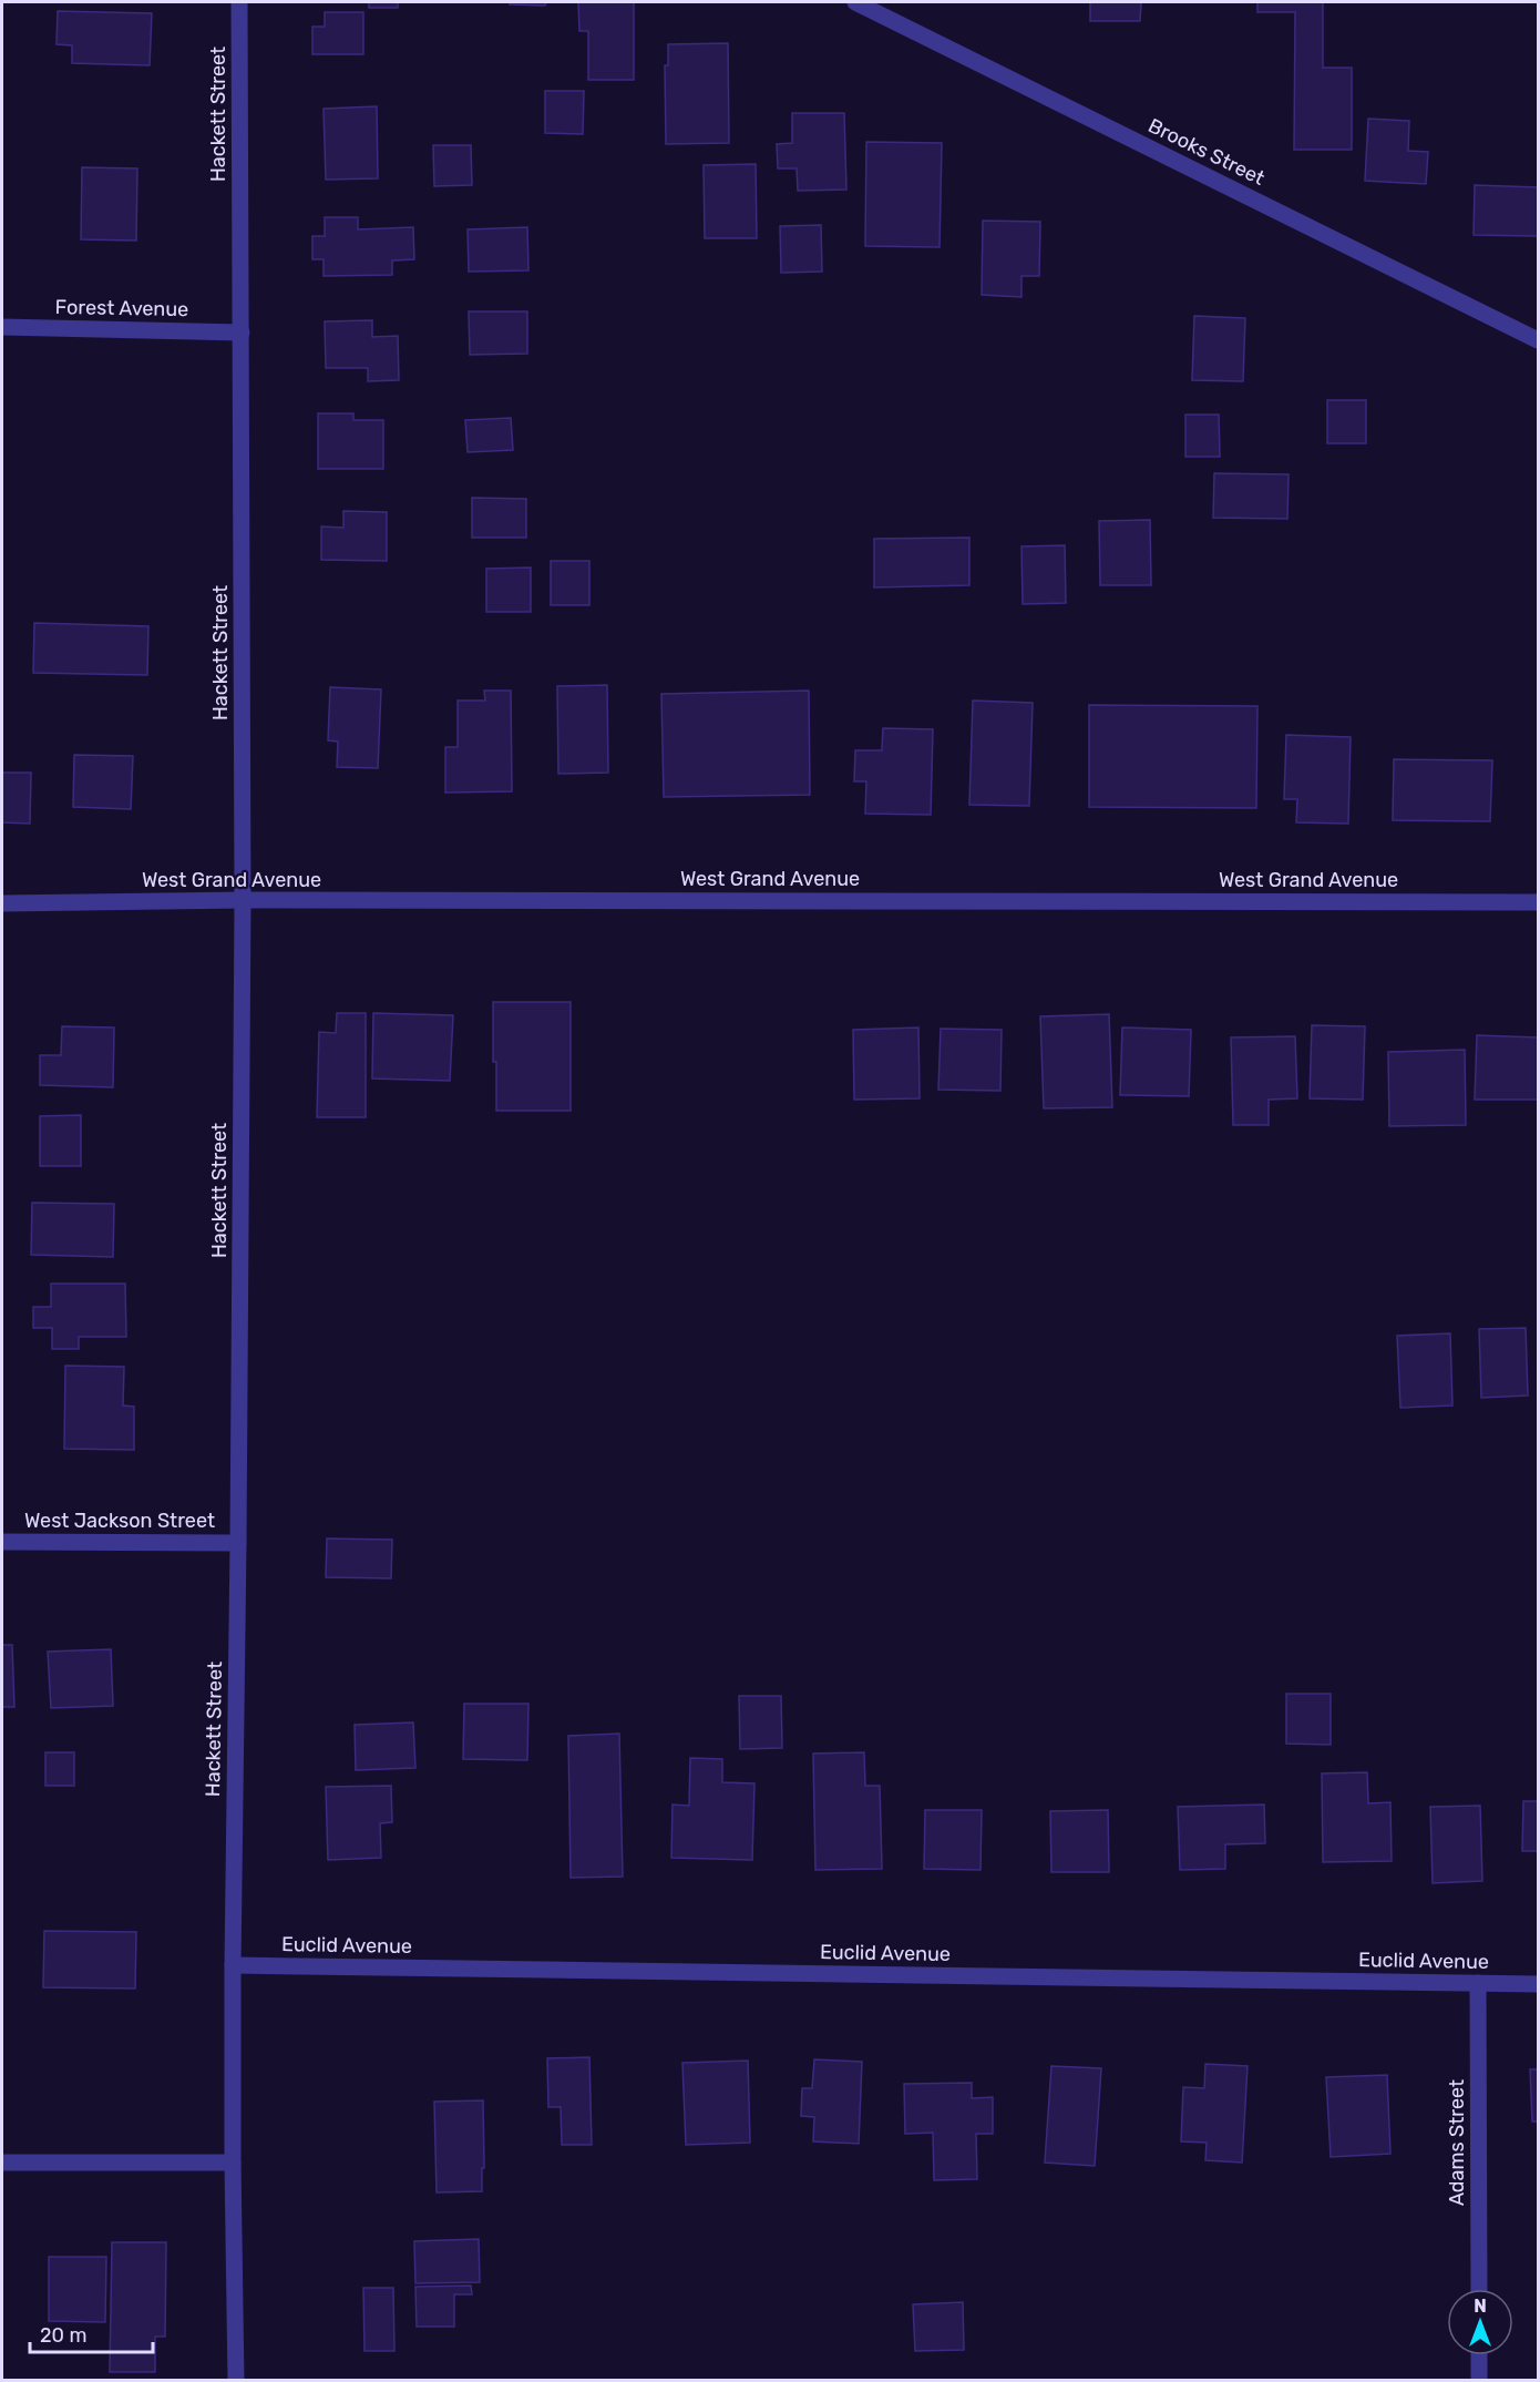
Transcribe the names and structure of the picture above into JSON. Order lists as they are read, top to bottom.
{
  "streets": {
    "street": [
      "Hackett Street",
      "Brooks Street",
      "Forest Avenue",
      "West Grand Avenue",
      "West Jackson Street",
      "Euclid Avenue",
      "Adams Street"
    ]
  },
  "crossings": [
    ["Hackett Street", "Forest Avenue"],
    ["Hackett Street", "West Grand Avenue"],
    ["Hackett Street", "West Jackson Street"],
    ["Hackett Street", "Euclid Avenue"],
    ["Euclid Avenue", "Adams Street"]
  ],
  "scale_bar": "20 m",
  "north": "top"
}
